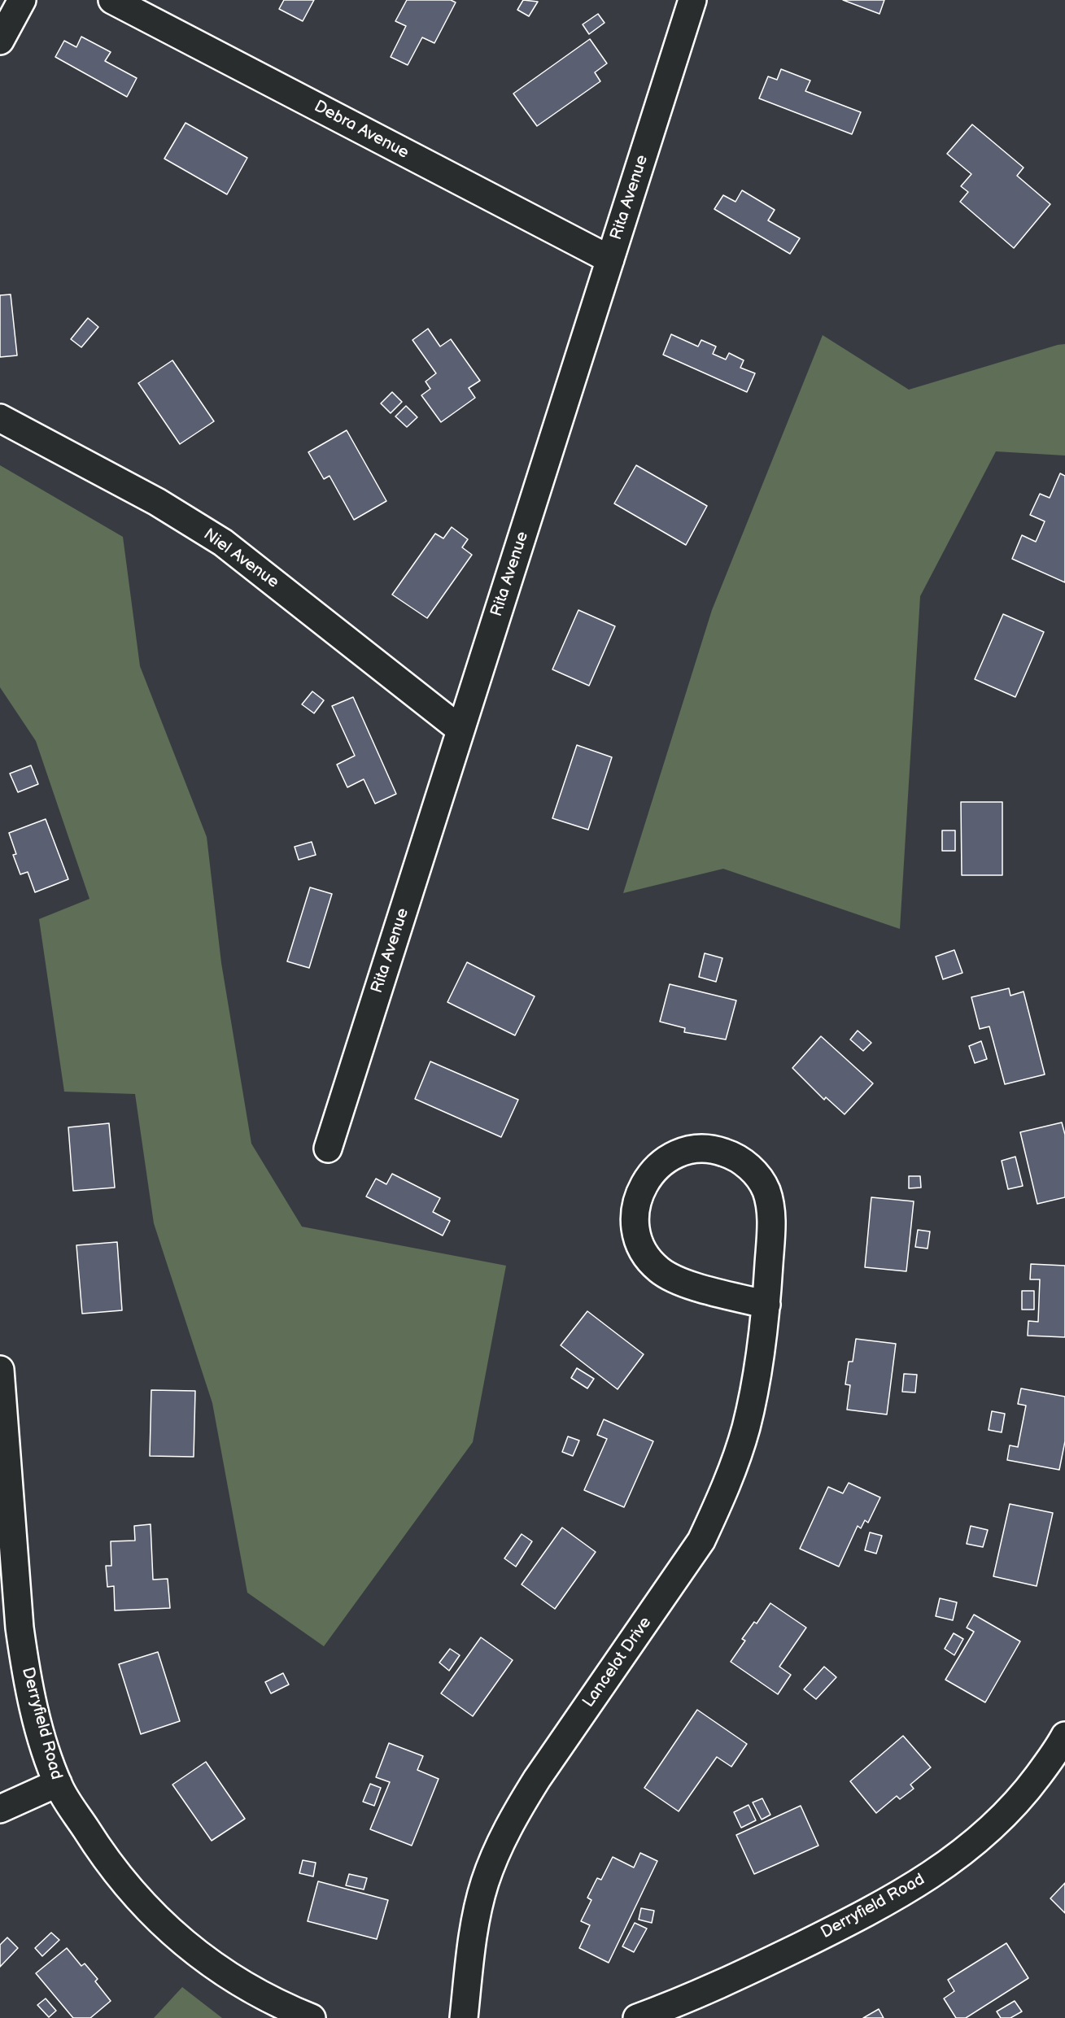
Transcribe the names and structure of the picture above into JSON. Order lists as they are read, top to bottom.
{
  "streets": {
    "street": [
      "Debra Avenue",
      "Rita Avenue",
      "Niel Avenue",
      "Lancelot Drive",
      "Derryfield Road"
    ]
  },
  "crossings": [
    ["Debra Avenue", "Rita Avenue"],
    ["Rita Avenue", "Niel Avenue"]
  ]
}
